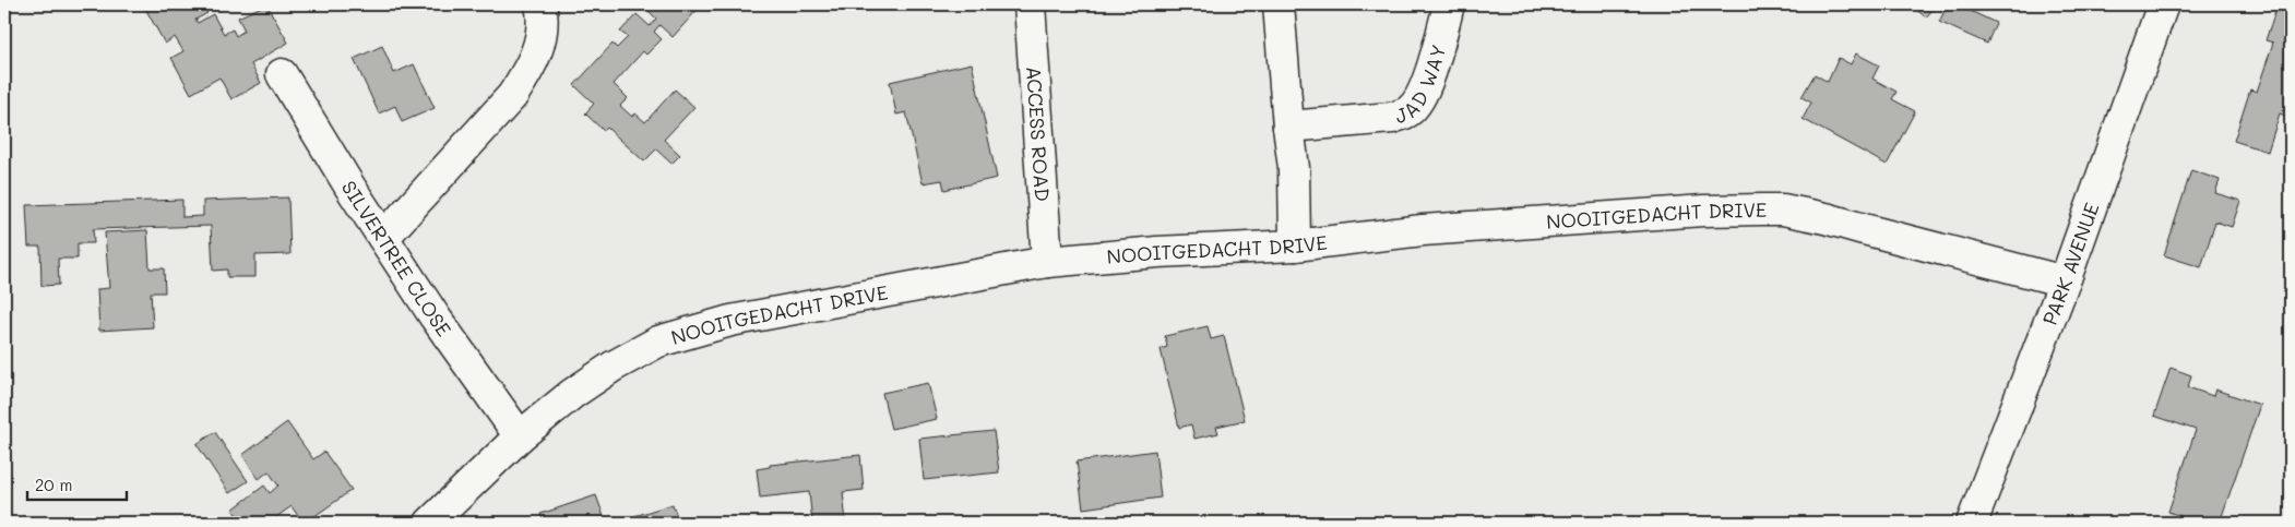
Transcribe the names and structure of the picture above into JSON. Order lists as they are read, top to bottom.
{
  "streets": {
    "street": [
      "JAD WAY",
      "ACCESS ROAD",
      "NOOITGEDACHT DRIVE",
      "SILVERTREE CLOSE",
      "PARK AVENUE"
    ]
  },
  "crossings": [
    ["ACCESS ROAD", "NOOITGEDACHT DRIVE"],
    ["NOOITGEDACHT DRIVE", "SILVERTREE CLOSE"],
    ["NOOITGEDACHT DRIVE", "PARK AVENUE"]
  ],
  "scale_bar": "20 m"
}
